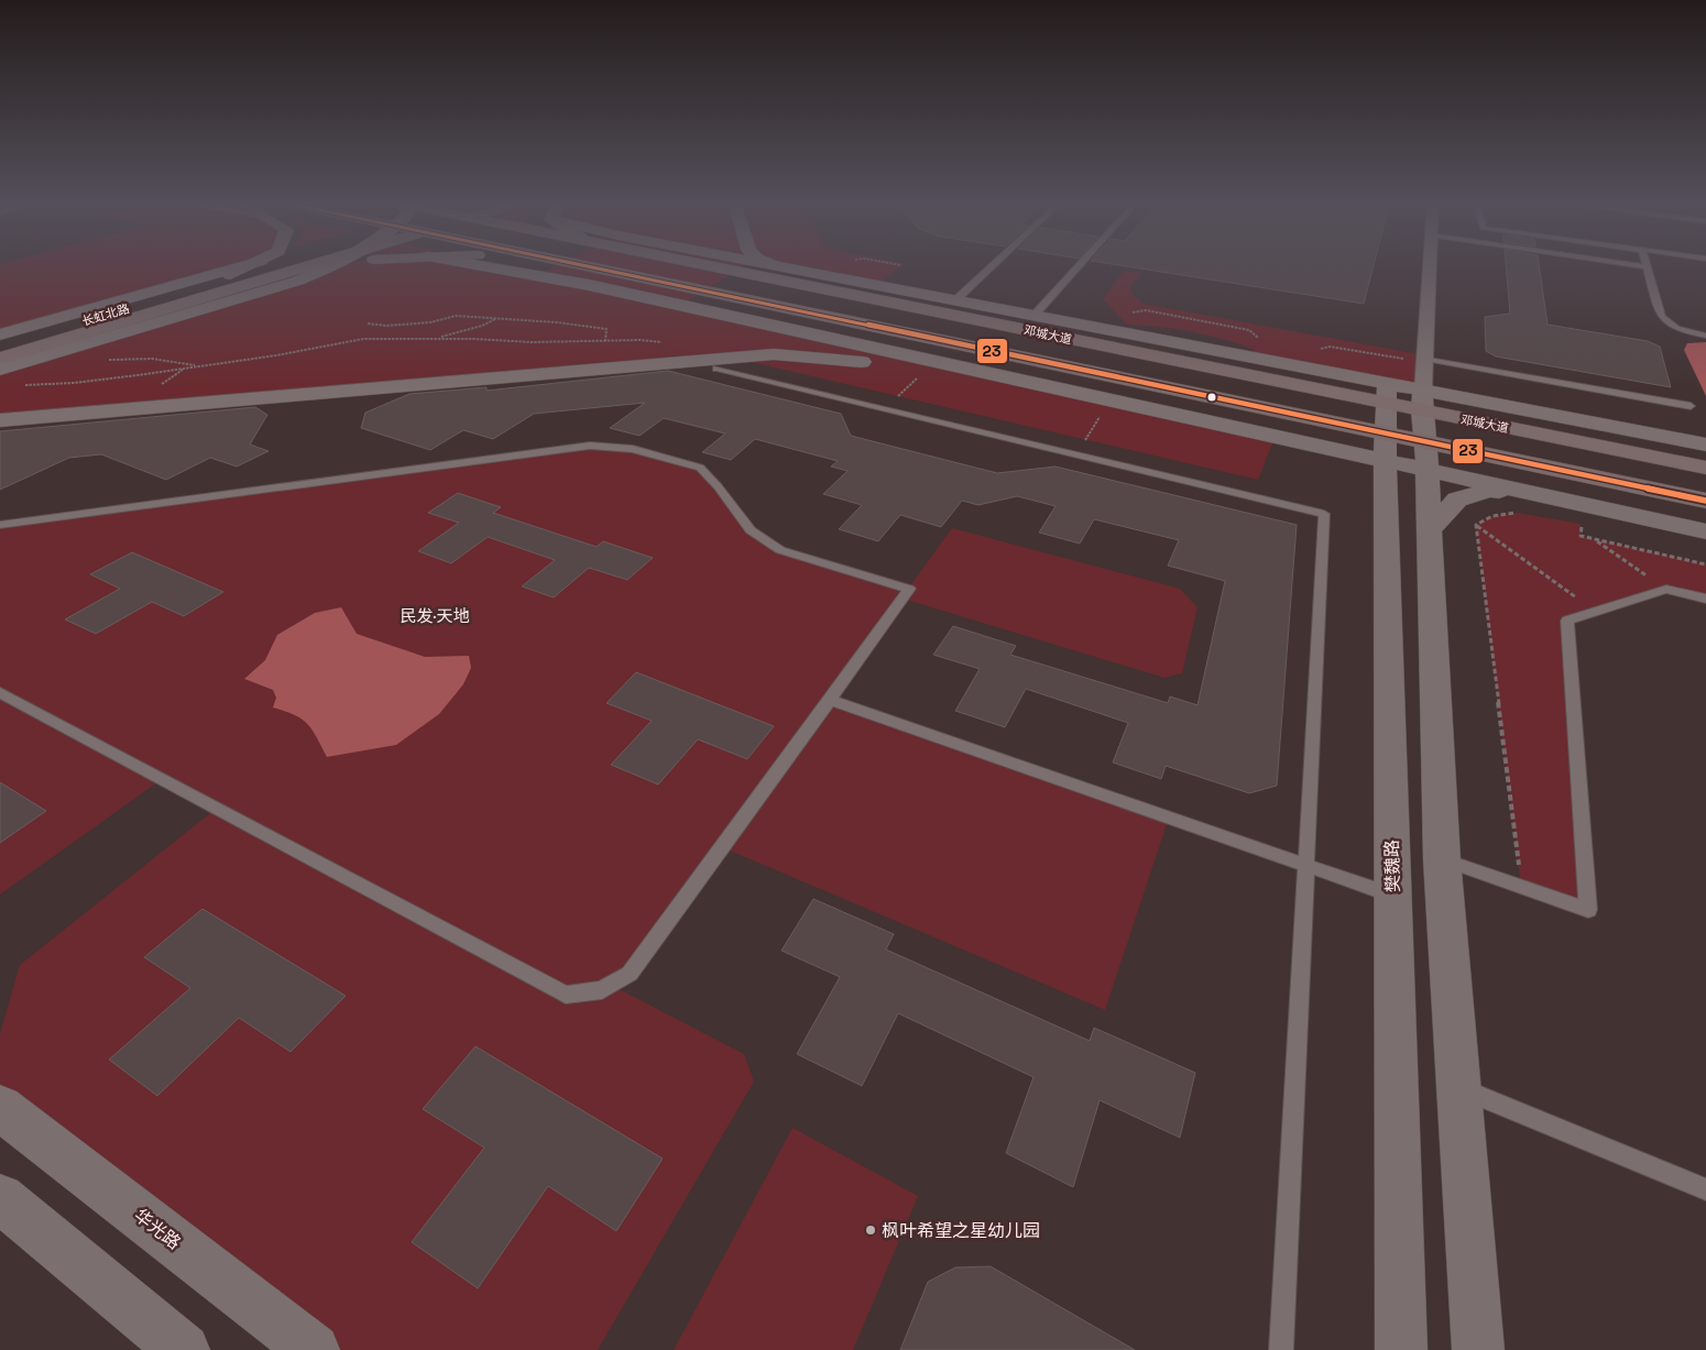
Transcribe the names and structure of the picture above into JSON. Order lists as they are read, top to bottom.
{
  "streets": {
    "highway": ["长虹北路", "邓城大道"],
    "street": ["樊魏路", "华光路"]
  },
  "crossings": [
    ["邓城大道", "樊魏路"]
  ],
  "districts": ["民发·天地"],
  "places": ["枫叶希望之星幼儿园"],
  "lines": ["transit line 23"]
}
